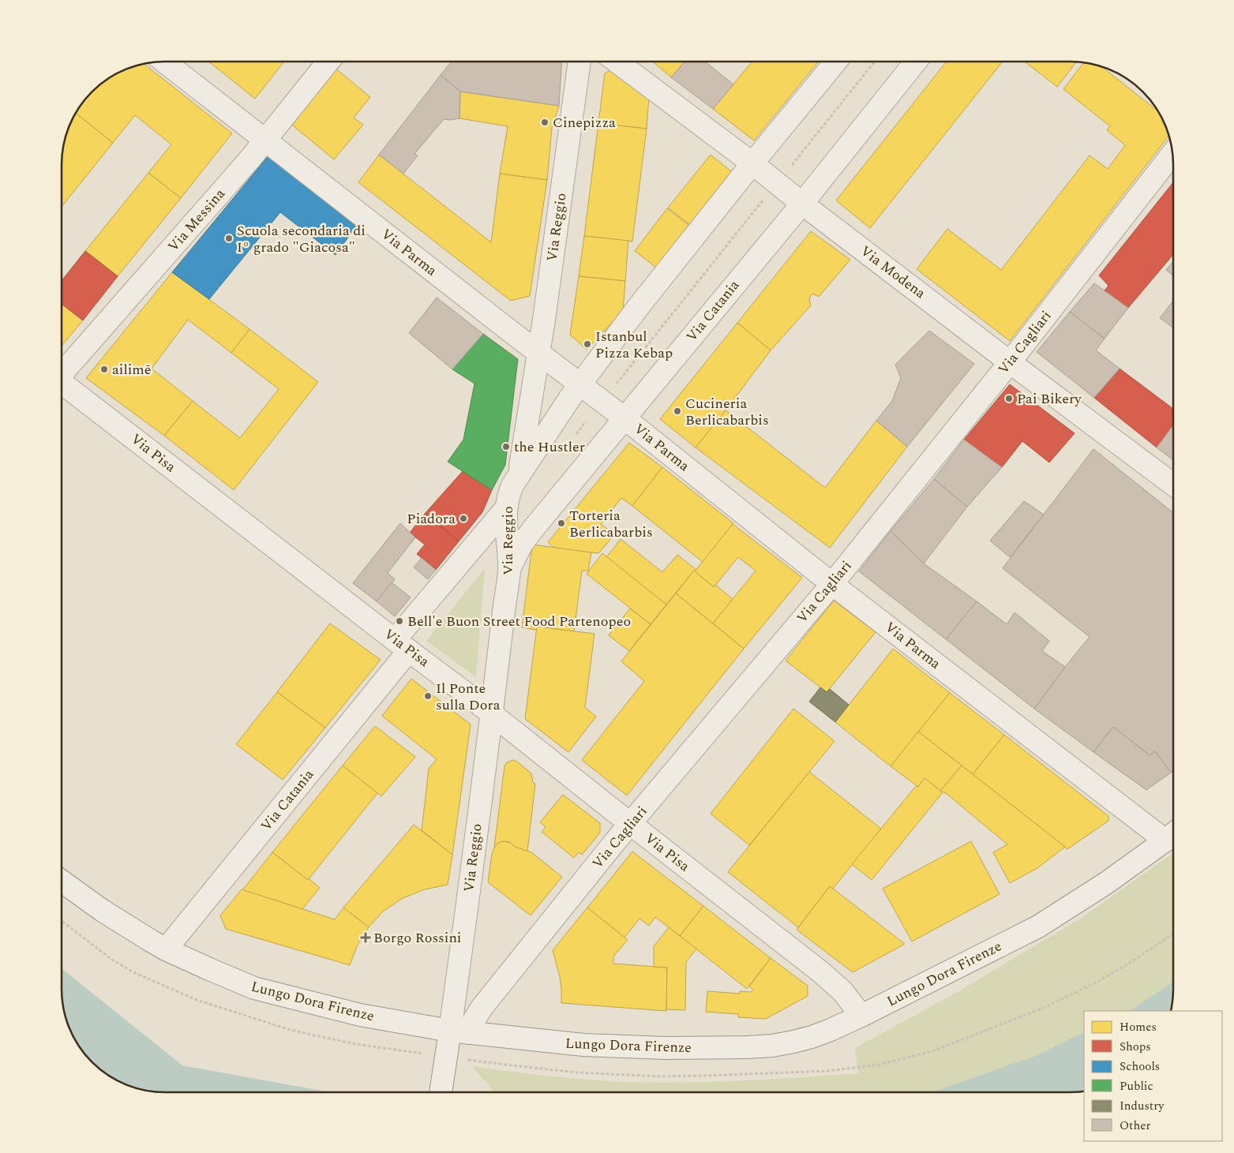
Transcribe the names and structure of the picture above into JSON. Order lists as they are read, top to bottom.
{
  "streets": {
    "street": [
      "Via Messina",
      "Via Reggio",
      "Via Parma",
      "Via Modena",
      "Via Catania",
      "Via Cagliari",
      "Via Pisa",
      "Lungo Dora Firenze"
    ]
  },
  "crossings": [
    ["Via Messina", "Via Parma"],
    ["Via Reggio", "Via Parma"],
    ["Via Reggio", "Via Catania"],
    ["Via Reggio", "Via Cagliari"],
    ["Via Reggio", "Via Pisa"],
    ["Via Reggio", "Lungo Dora Firenze"],
    ["Via Parma", "Via Catania"],
    ["Via Parma", "Via Cagliari"],
    ["Via Parma", "Lungo Dora Firenze"],
    ["Via Modena", "Via Catania"],
    ["Via Modena", "Via Cagliari"],
    ["Via Catania", "Via Pisa"],
    ["Via Catania", "Lungo Dora Firenze"],
    ["Via Cagliari", "Via Pisa"],
    ["Via Cagliari", "Lungo Dora Firenze"],
    ["Via Pisa", "Lungo Dora Firenze"]
  ],
  "places": {
    "other": [
      "Cinepizza",
      "Scuola secondaria di I° grado \"Giacosa\"",
      "Istanbul Pizza Kebap",
      "ailimē",
      "Pai Bikery",
      "Cucineria Berlicabarbis",
      "the Hustler",
      "Piadora",
      "Torteria Berlicabarbis",
      "Bell'e Buon Street Food Partenopeo",
      "Il Ponte sulla Dora"
    ],
    "health": ["Borgo Rossini"]
  },
  "legend": [
    "Homes",
    "Shops",
    "Schools",
    "Public",
    "Industry",
    "Other"
  ]
}
